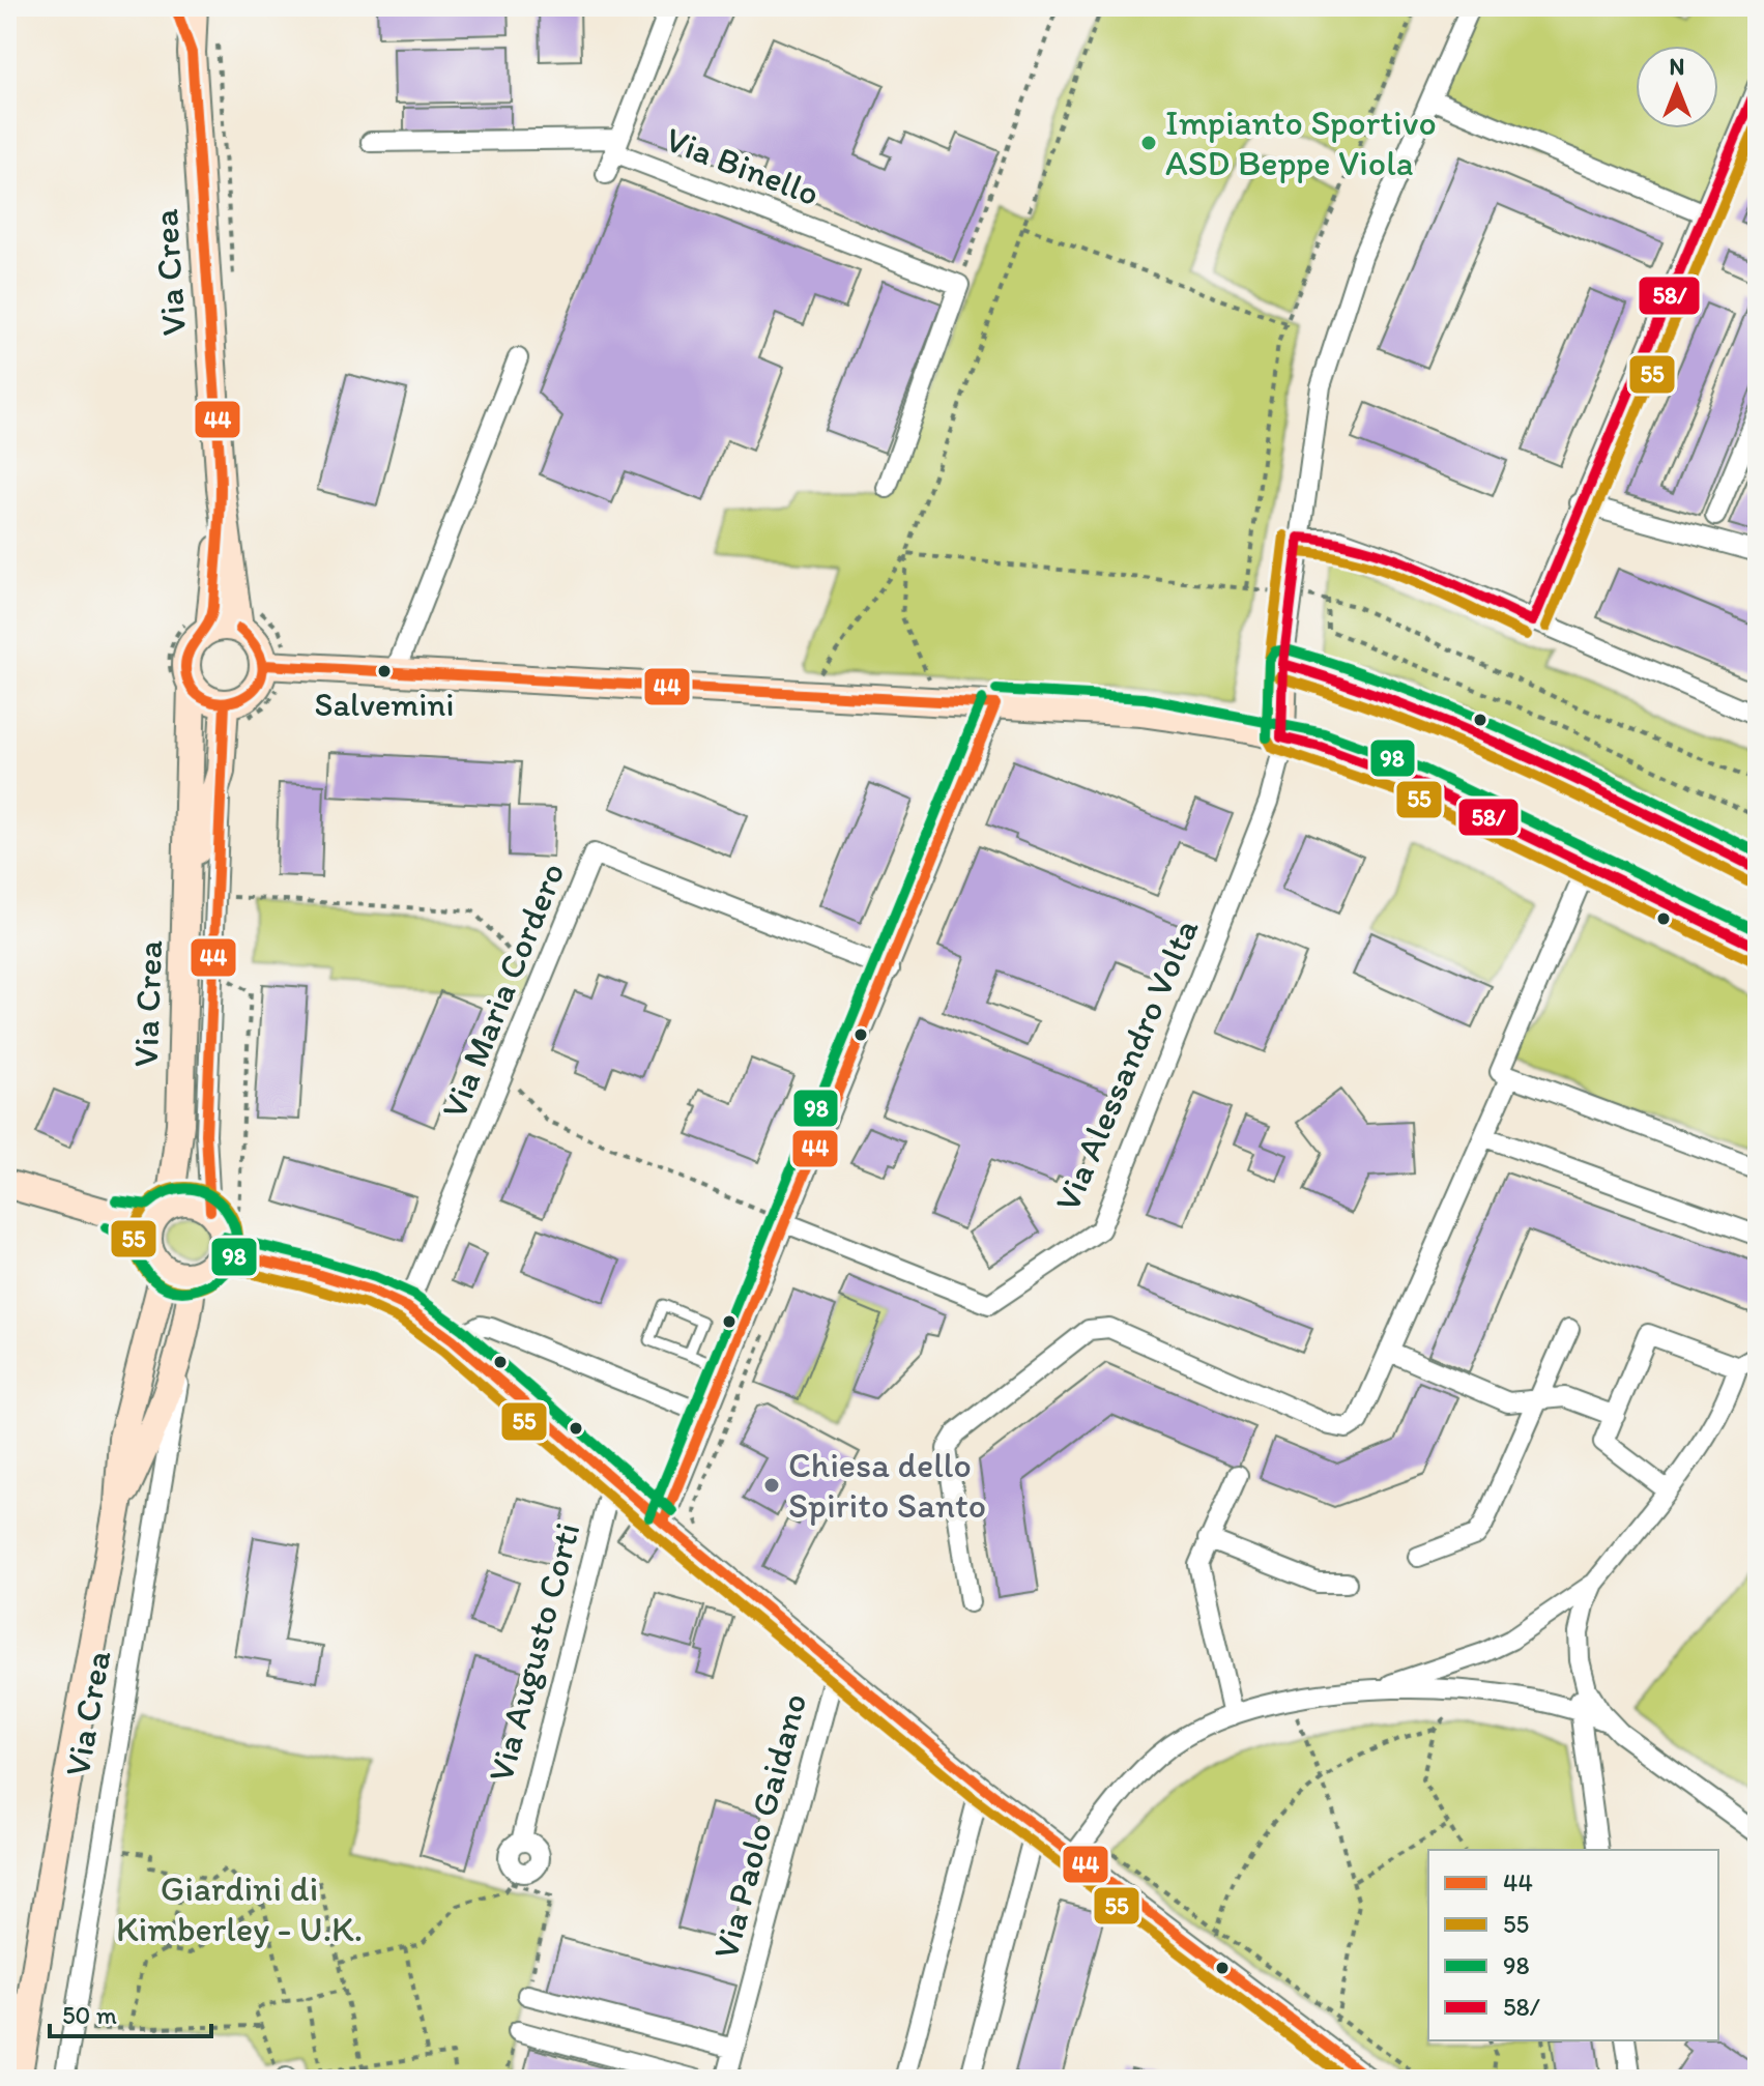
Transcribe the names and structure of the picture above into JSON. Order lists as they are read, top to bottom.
{
  "streets": {
    "street": [
      "Via Binello",
      "Via Crea",
      "Via Maria Cordero",
      "Via Alessandro Volta",
      "Via Augusto Corti",
      "Via Paolo Gaidano"
    ]
  },
  "parks": ["Giardini di Kimberley - U.K."],
  "places": ["Impianto Sportivo ASD Beppe Viola", "Salvemini", "Chiesa dello Spirito Santo"],
  "lines": [
    "transit line 44",
    "transit line 58/",
    "transit line 55",
    "transit line 98"
  ],
  "legend": [
    "44",
    "55",
    "98",
    "58/"
  ],
  "scale_bar": "50 m",
  "north": "top"
}
